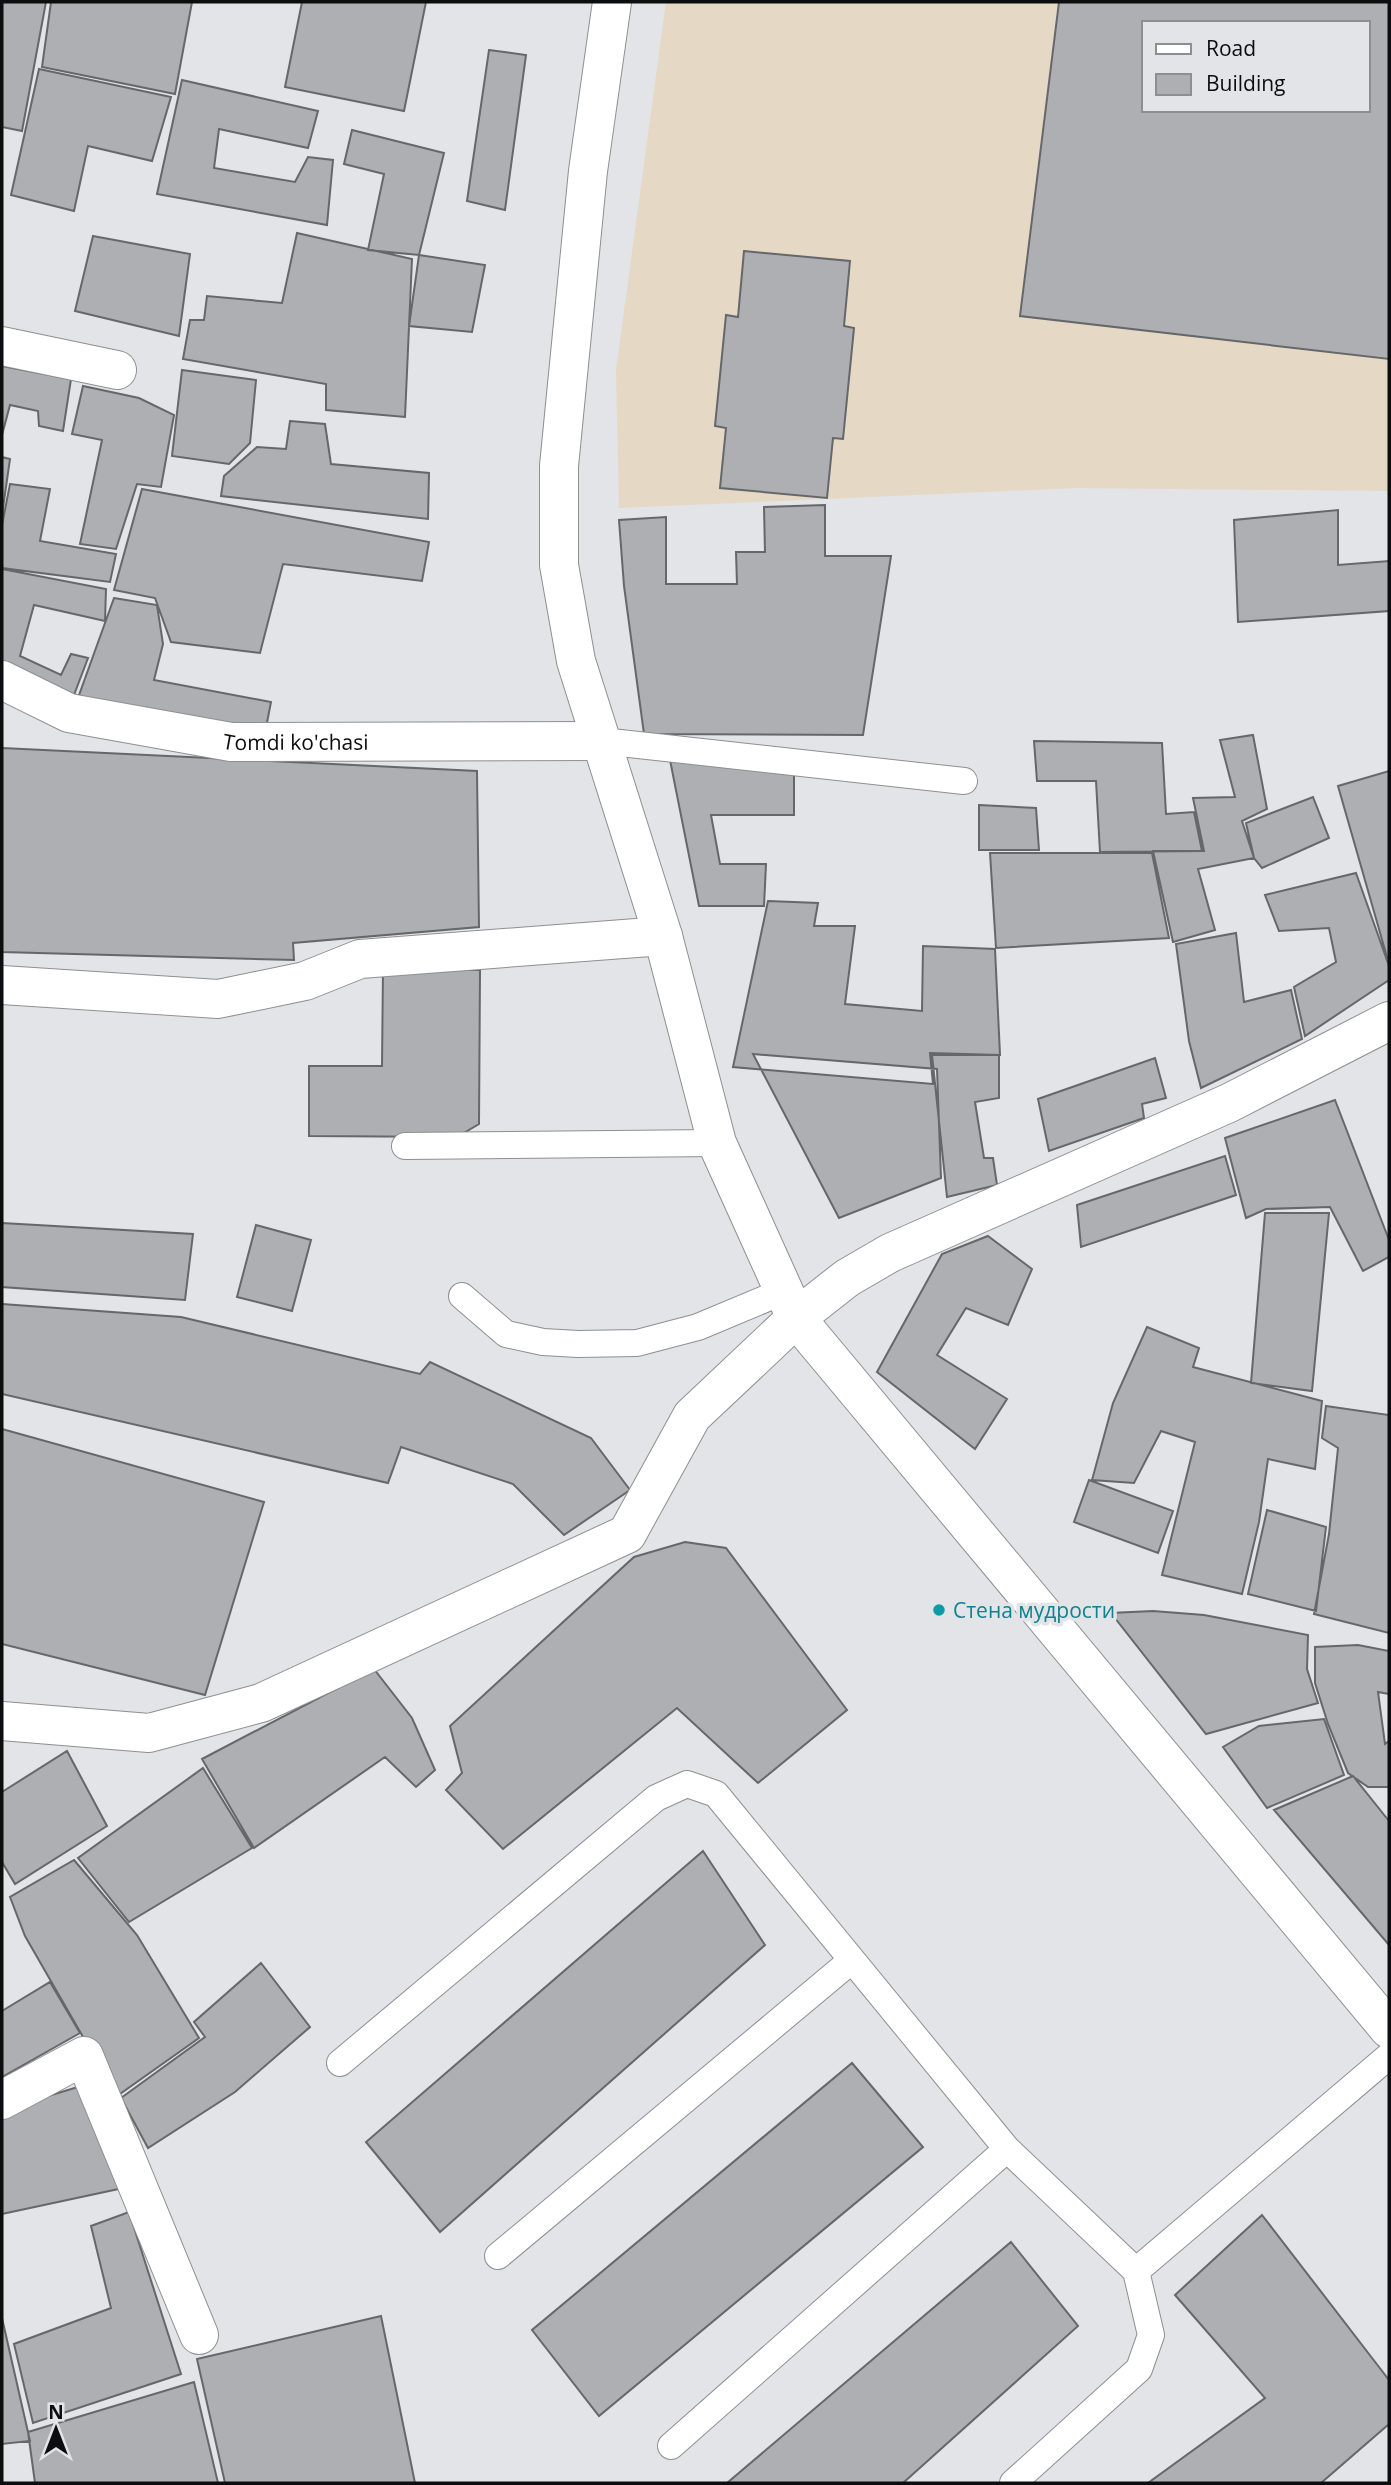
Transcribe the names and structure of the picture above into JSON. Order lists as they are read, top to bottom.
{
  "streets": {
    "street": ["Tomdi ko'chasi"]
  },
  "places": ["Стена мудрости"],
  "legend": ["Road", "Building"],
  "north": "top"
}
